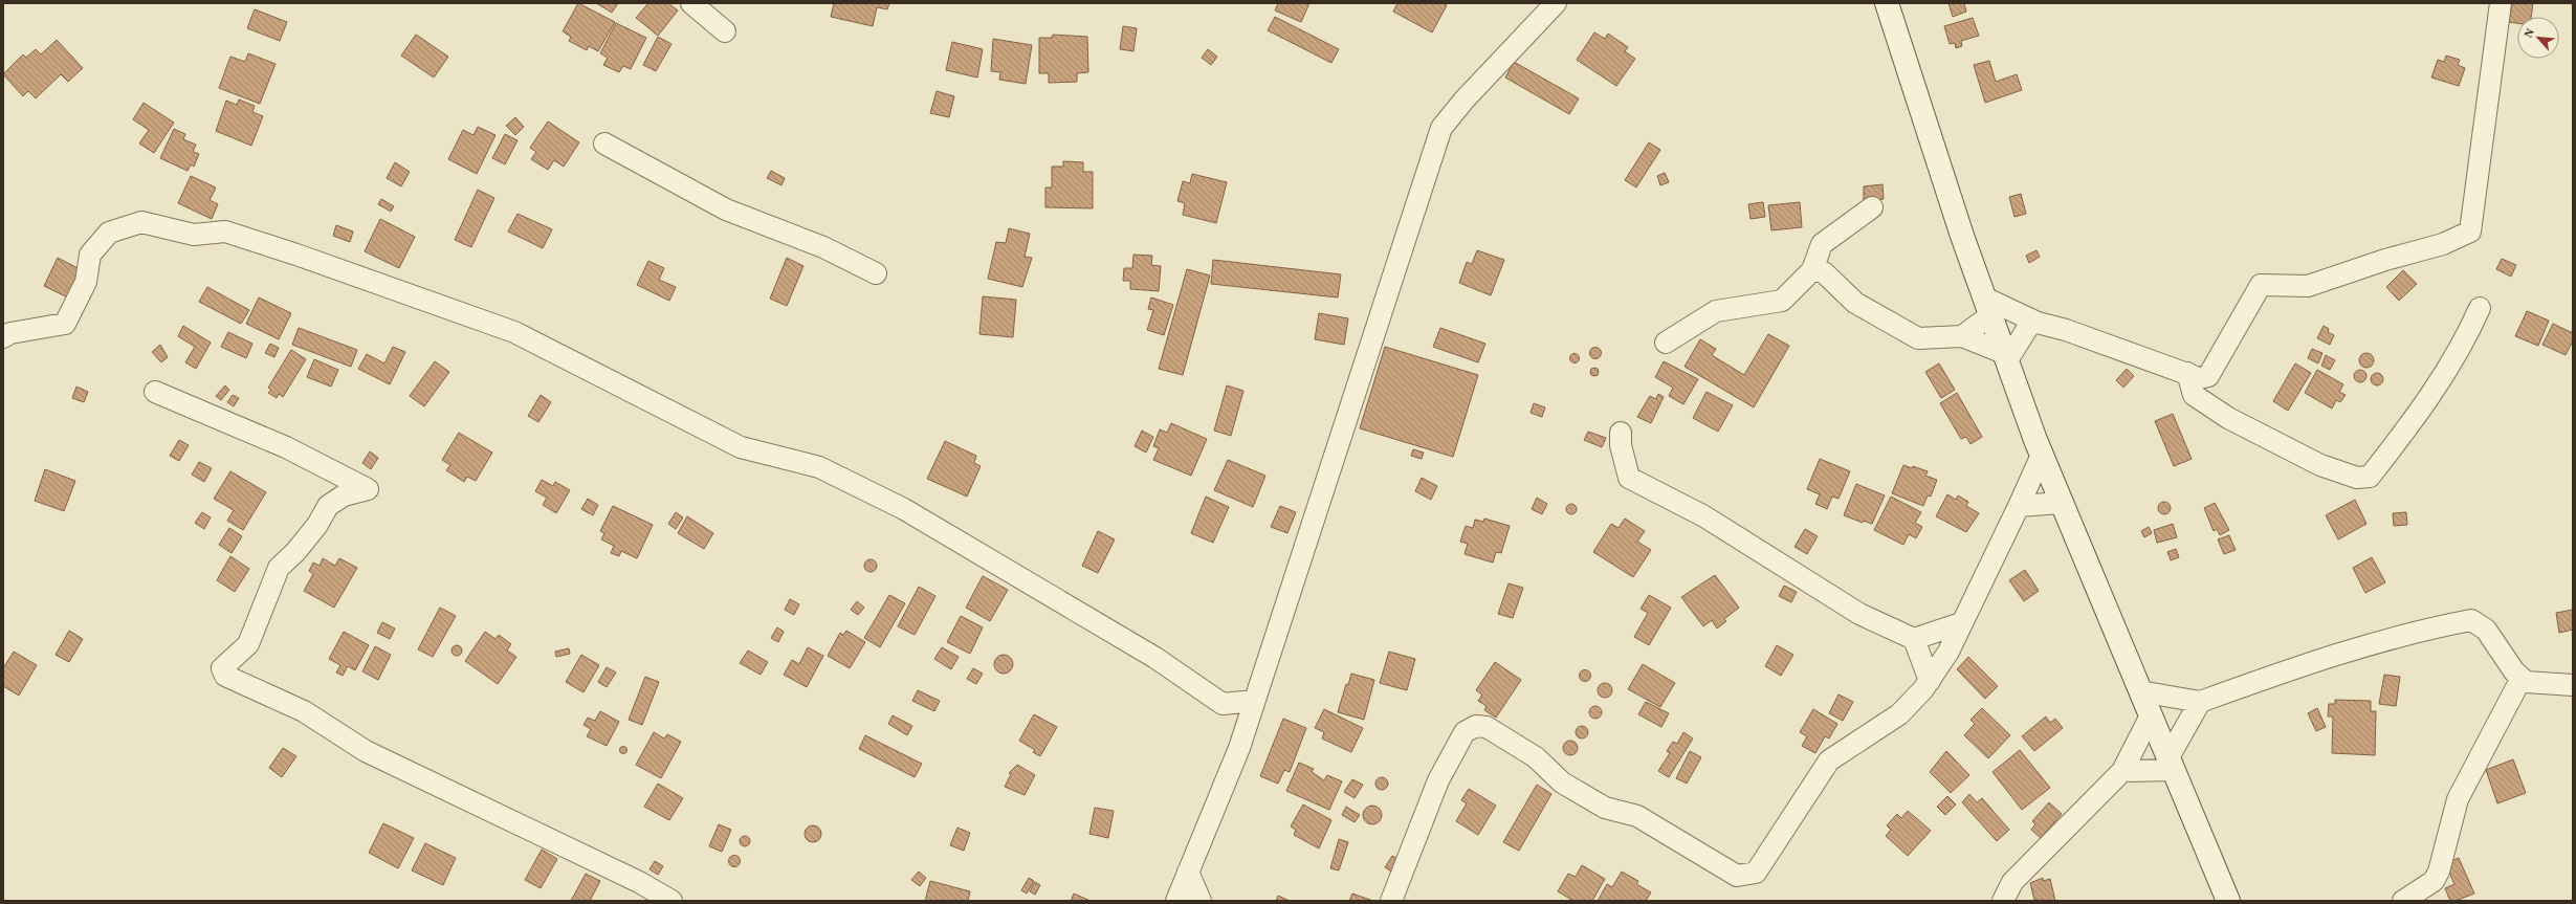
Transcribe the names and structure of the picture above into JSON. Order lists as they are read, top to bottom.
{
  "north": "top left"
}
